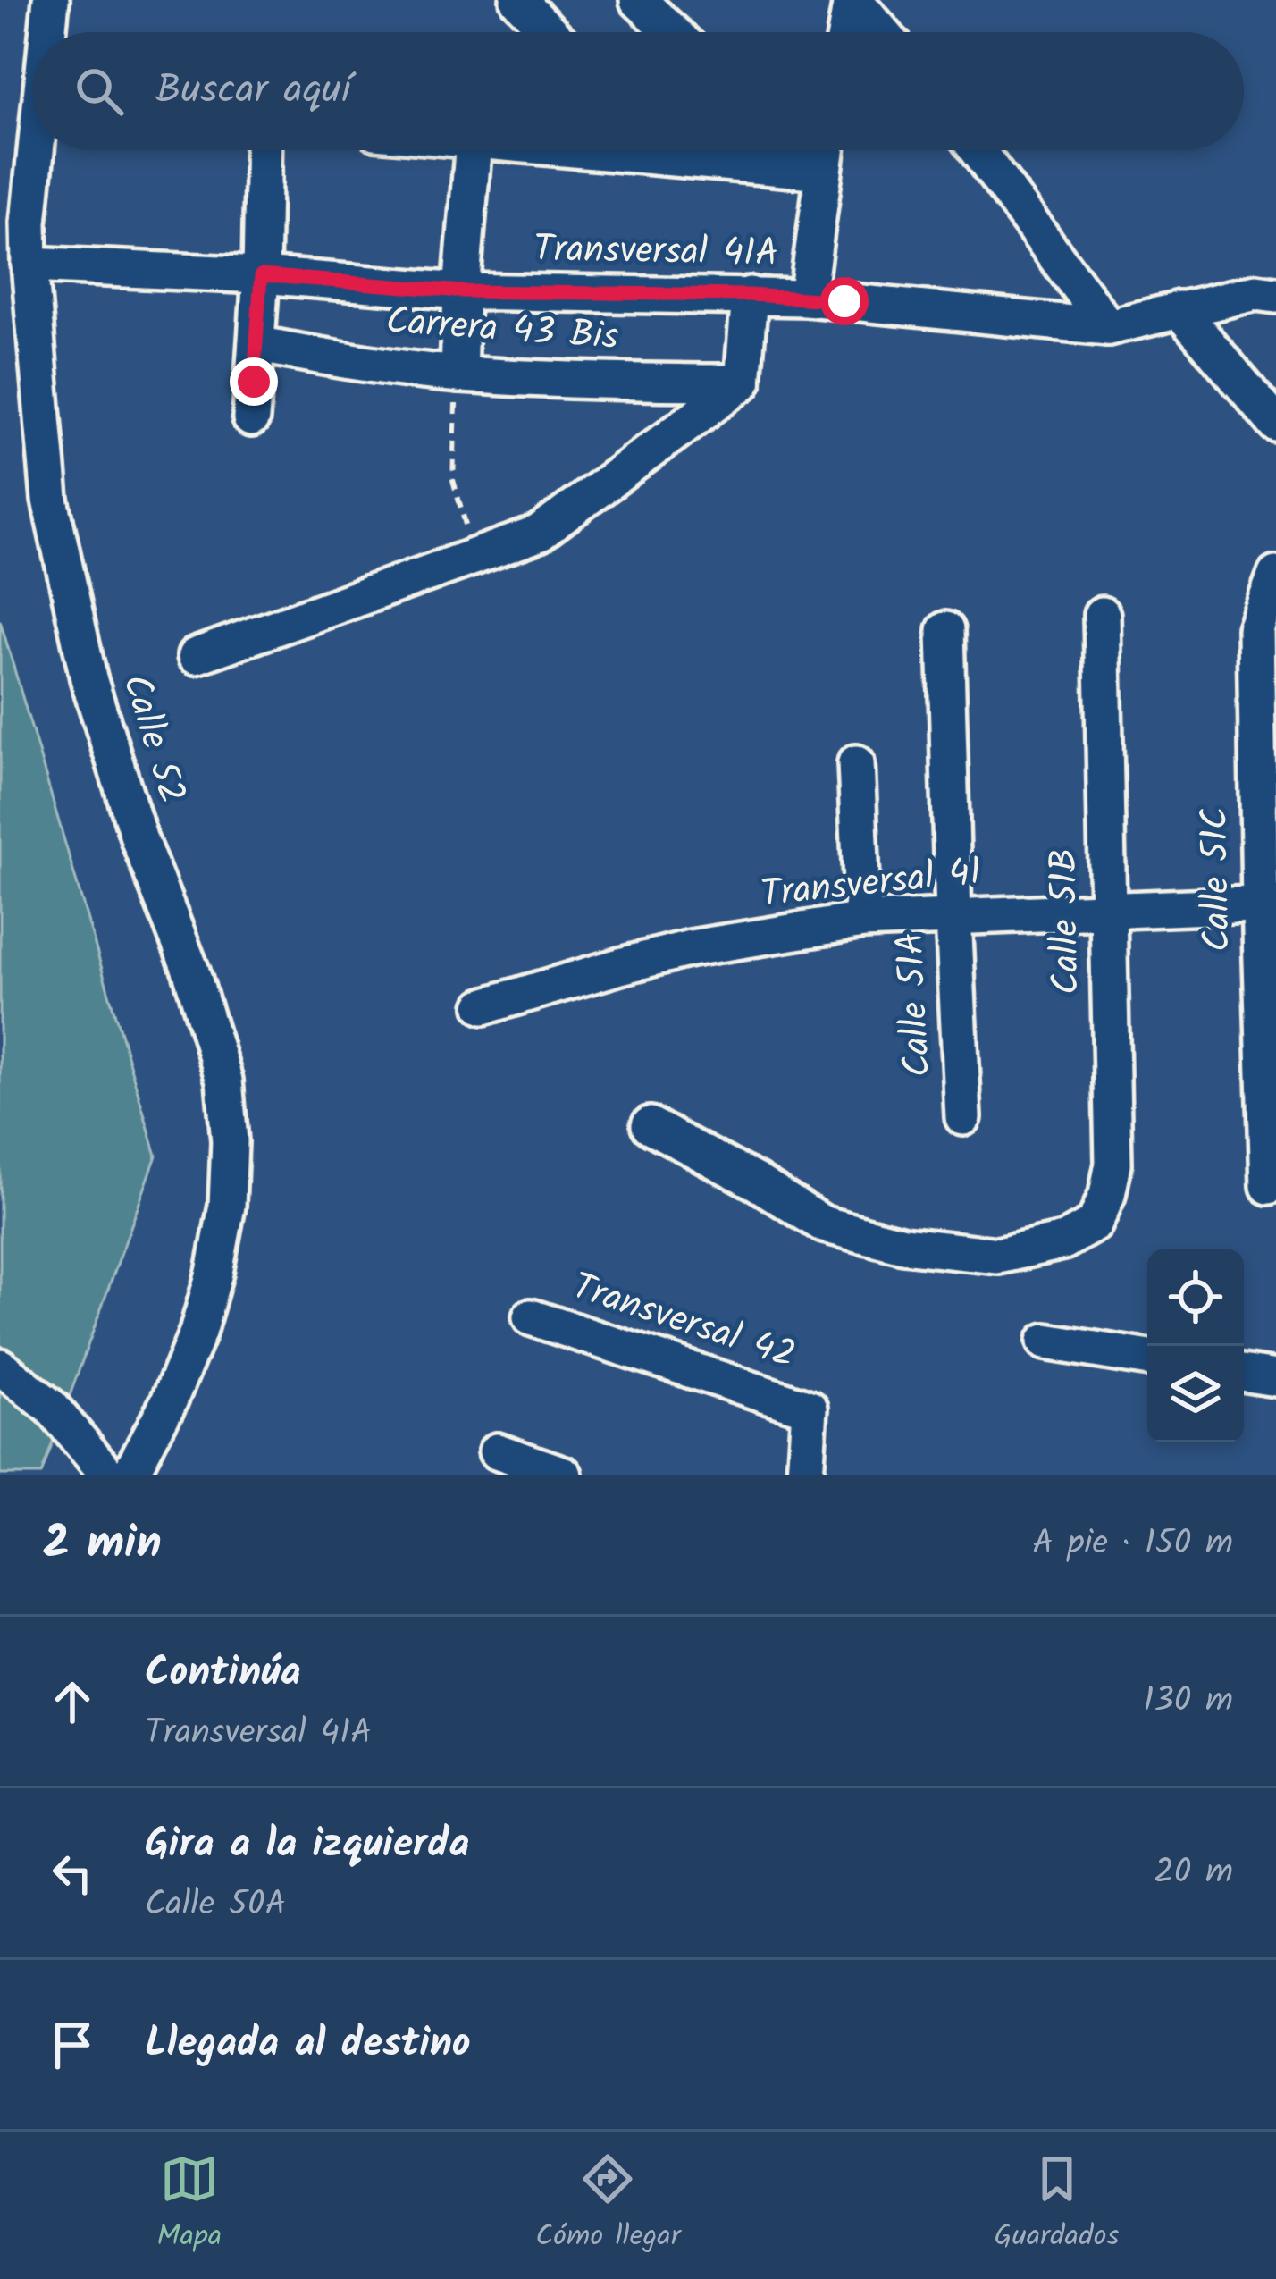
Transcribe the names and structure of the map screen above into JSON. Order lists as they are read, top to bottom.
{
  "streets": {
    "street": [
      "Transversal 41A",
      "Carrera 43 Bis",
      "Calle 52",
      "Calle 51C",
      "Transversal 41",
      "Calle 51B",
      "Calle 51A",
      "Transversal 42"
    ]
  },
  "crossings": [
    ["Transversal 41A", "Calle 52"],
    ["Calle 51C", "Transversal 41"],
    ["Transversal 41", "Calle 51B"],
    ["Transversal 41", "Calle 51A"]
  ],
  "page": {
    "search": "Buscar aquí",
    "heading": ["2 min", "A pie · 150 m"],
    "list": [
      ["Continúa", "Transversal 41A", "130 m"],
      ["Gira a la izquierda", "Calle 50A", "20 m"],
      "Llegada al destino"
    ],
    "nav": ["Mapa", "Cómo llegar", "Guardados"]
  }
}
